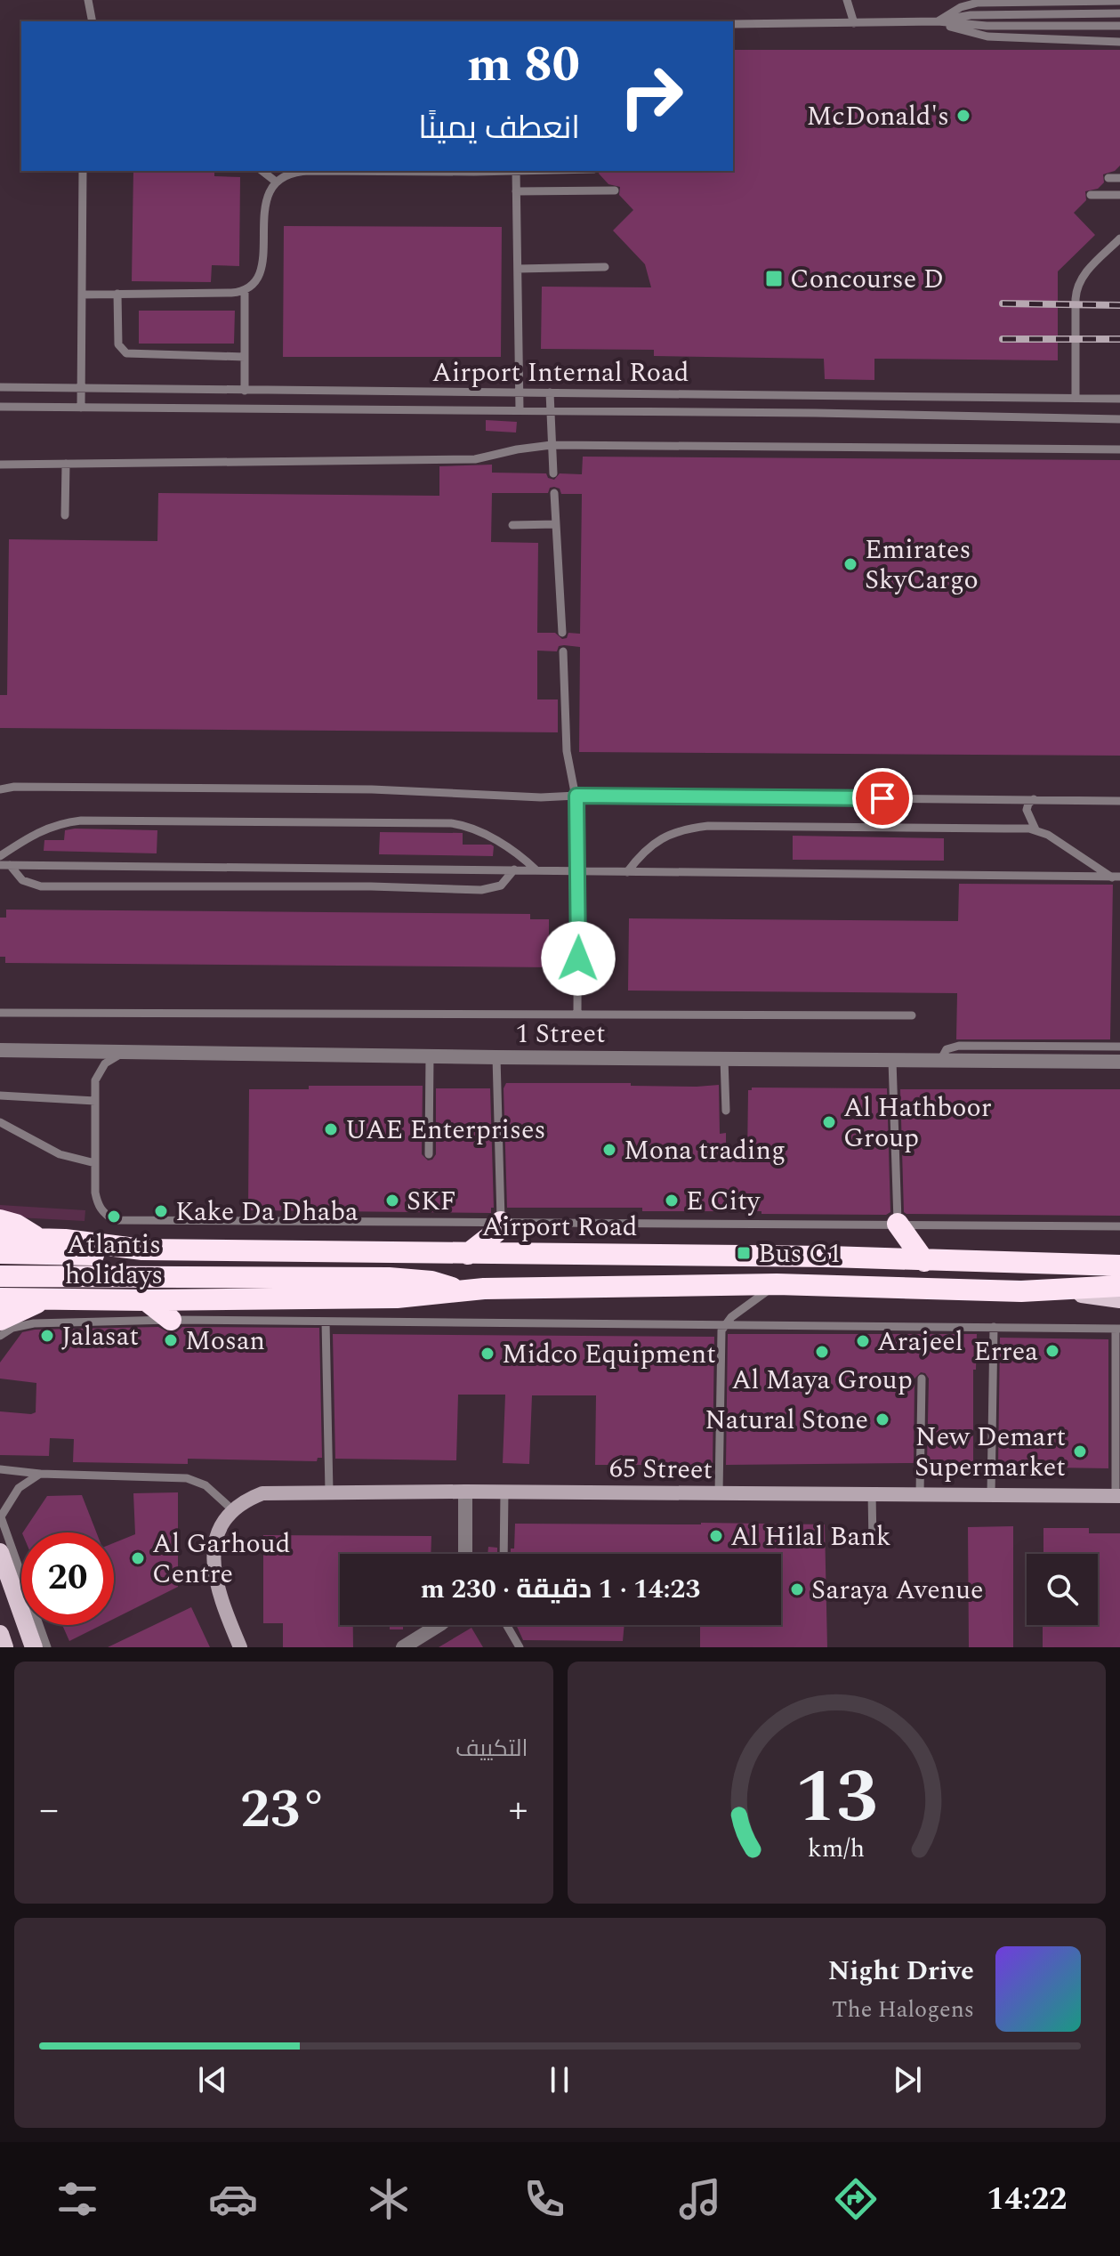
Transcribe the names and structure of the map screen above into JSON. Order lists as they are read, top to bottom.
{
  "streets": {
    "highway": ["Airport Road"],
    "street": ["1 Street", "65 Street"],
    "lane": ["Airport Internal Road"]
  },
  "places": {
    "other": [
      "McDonald's",
      "Emirates SkyCargo",
      "Al Hathboor Group",
      "UAE Enterprises",
      "Mona trading",
      "SKF",
      "E City",
      "Kake Da Dhaba",
      "Atlantis holidays",
      "Jalasat",
      "Mosan",
      "Arajeel",
      "Errea",
      "Al Maya Group",
      "Midco Equipment",
      "Natural Stone",
      "New Demart Supermarket",
      "Al Hilal Bank",
      "Al Garhoud Centre",
      "Saraya Avenue"
    ],
    "transit": ["Concourse D", "Bus C1"]
  },
  "page": {
    "turn": ["80 m", "انعطف يمينًا"],
    "limit": "20",
    "trip": "14:23 · 1 دقيقة · 230 m",
    "tile": "التكييف",
    "heat": ["−", "23°", "+"],
    "song": ["Night Drive", "The Halogens"],
    "tabs": "14:22",
    "gauge": ["13", "km/h"]
  }
}
